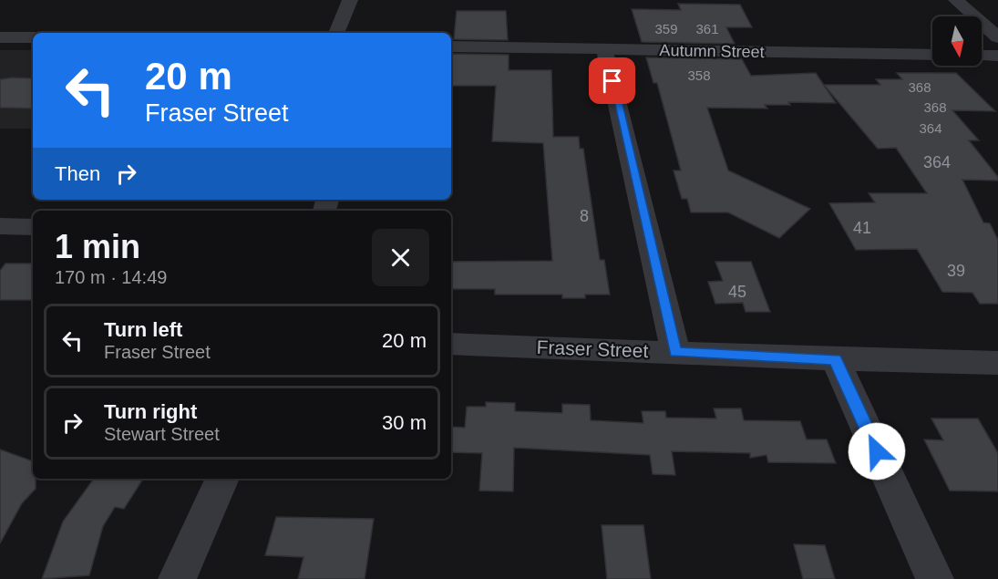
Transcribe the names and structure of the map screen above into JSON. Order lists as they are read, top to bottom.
{
  "streets": {
    "street": ["Autumn Street", "Fraser Street"]
  },
  "house_numbers": [
    "359",
    "361",
    "358",
    "368",
    "368",
    "364",
    "364",
    "8",
    "41",
    "39",
    "45"
  ],
  "north": "bottom",
  "page": {
    "turn": ["20 m", "Fraser Street"],
    "then": "Then",
    "heading": ["1 min", "170 m · 14:49"],
    "list": [
      {
        "name": "Turn left",
        "note": "Fraser Street",
        "value": "20 m"
      },
      {
        "name": "Turn right",
        "note": "Stewart Street",
        "value": "30 m"
      }
    ]
  }
}
